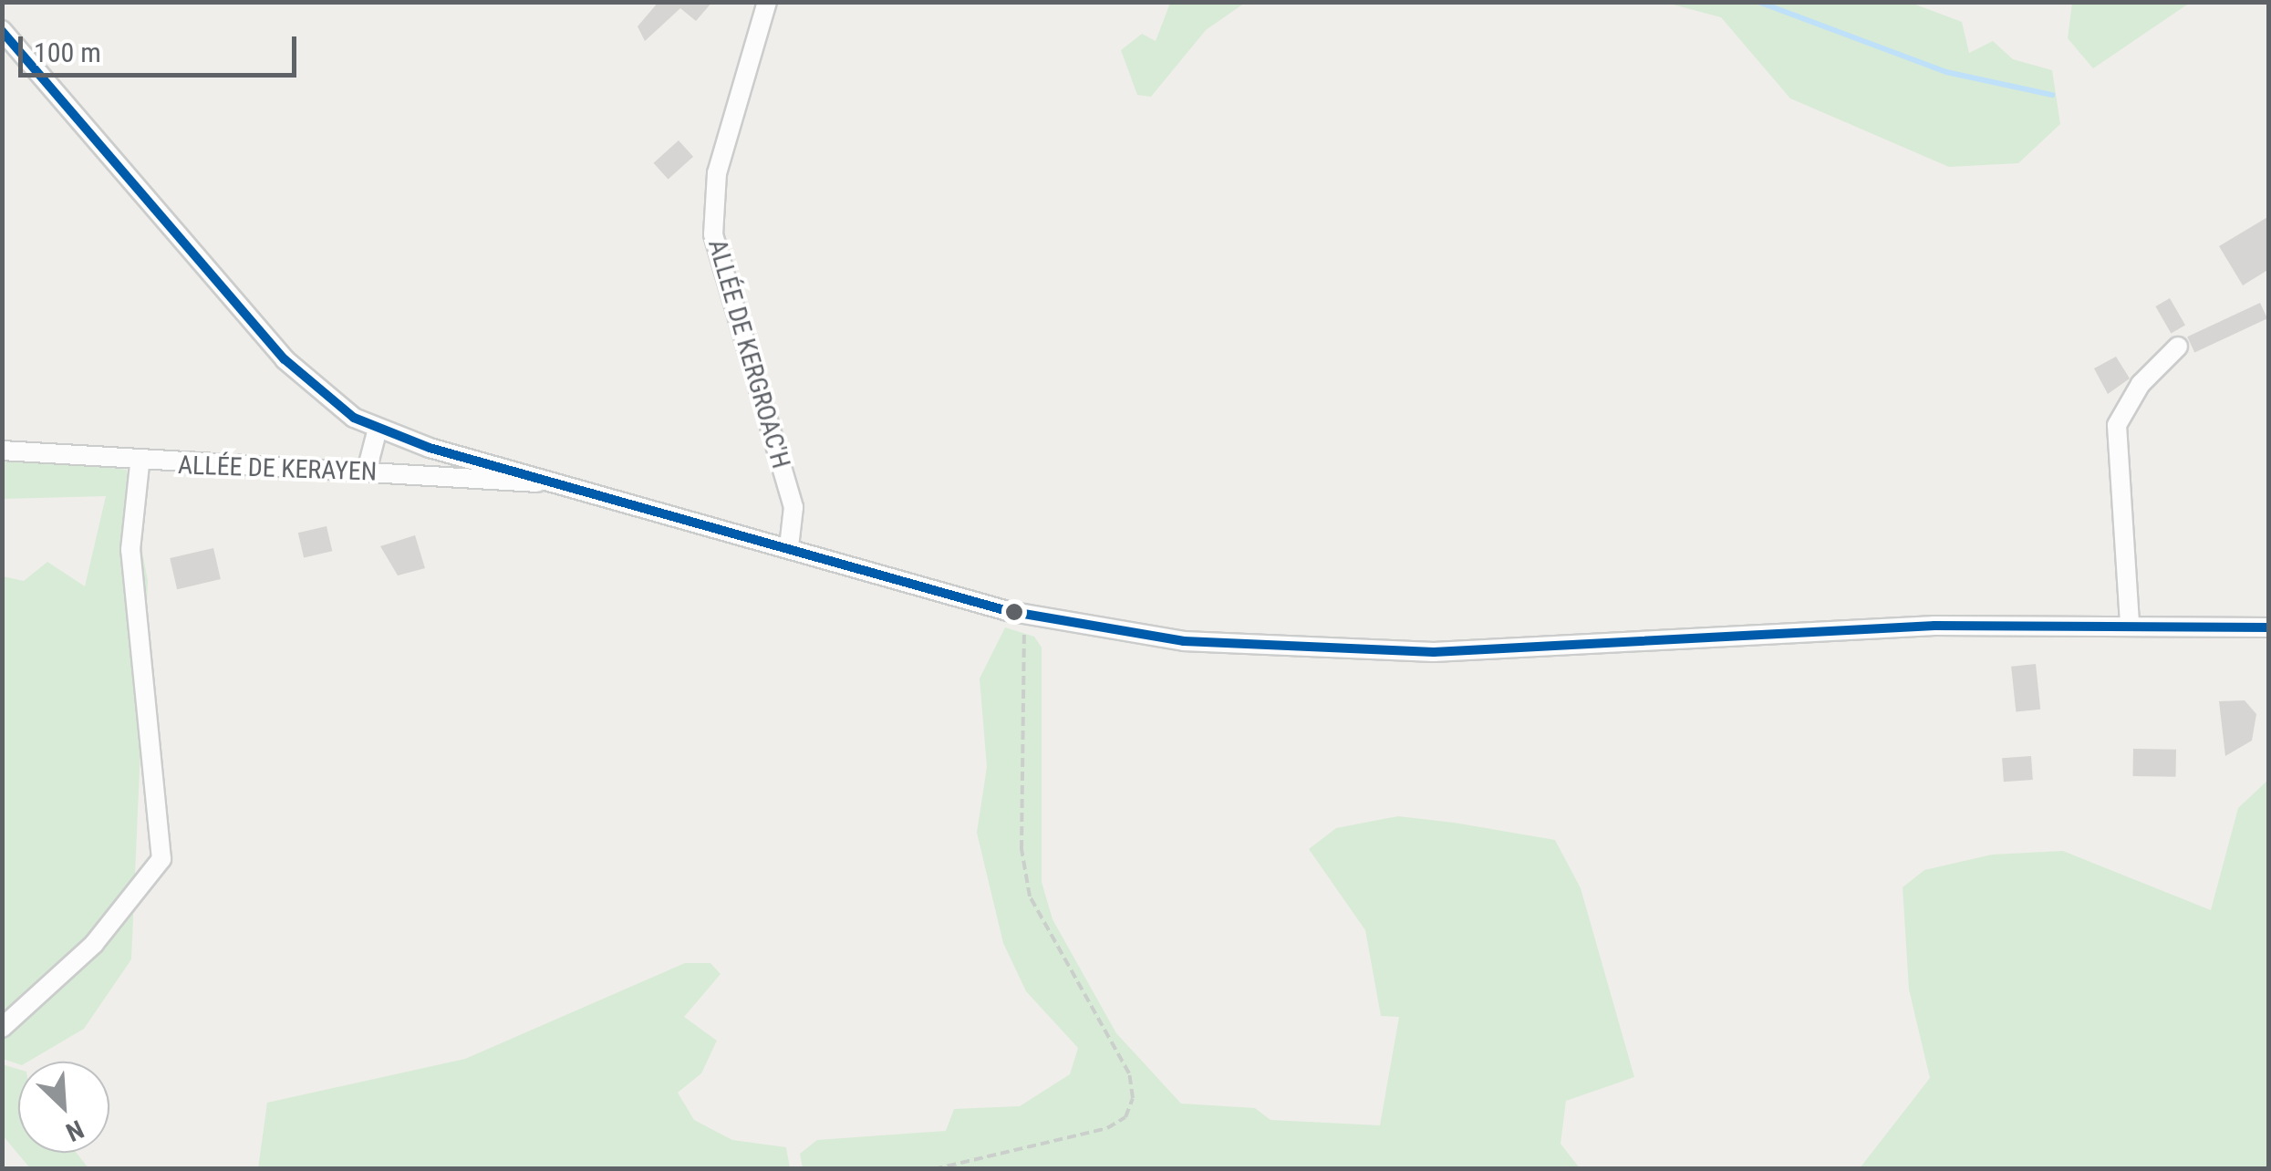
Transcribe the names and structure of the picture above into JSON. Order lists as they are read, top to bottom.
{
  "streets": {
    "street": ["ALLÉE DE KERGROAC'H", "ALLÉE DE KERAYEN"]
  },
  "scale_bar": "100 m",
  "north": "bottom right"
}
